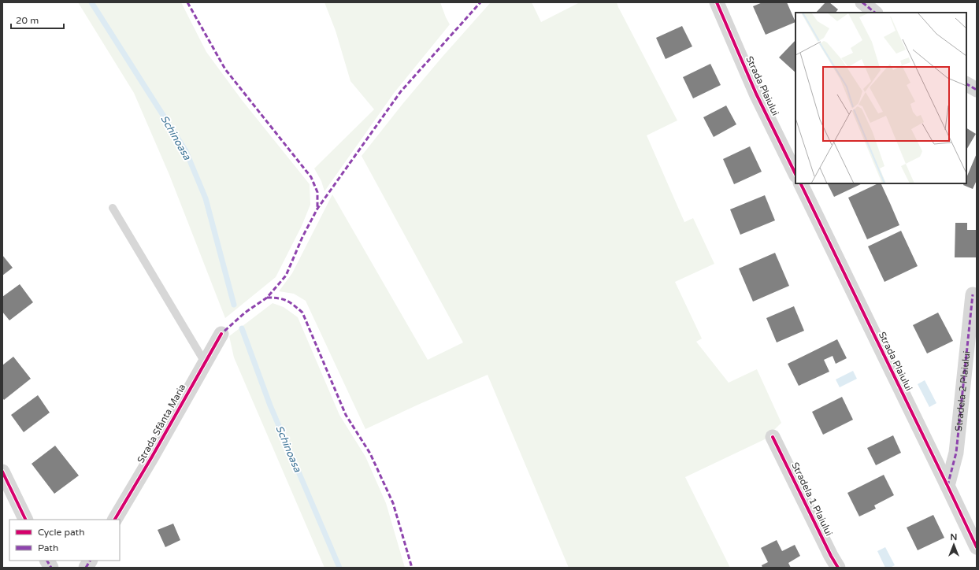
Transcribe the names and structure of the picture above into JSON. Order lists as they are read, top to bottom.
{
  "streets": {
    "street": [
      "Strada Plaiului",
      "Stradela 2 Plaiului",
      "Strada Sfânta Maria",
      "Stradela 1 Plaiului"
    ]
  },
  "crossings": [
    ["Strada Plaiului", "Stradela 2 Plaiului"]
  ],
  "water": ["Schinoasa"],
  "legend": ["Cycle path", "Path"],
  "scale_bar": "20 m",
  "north": "top"
}
